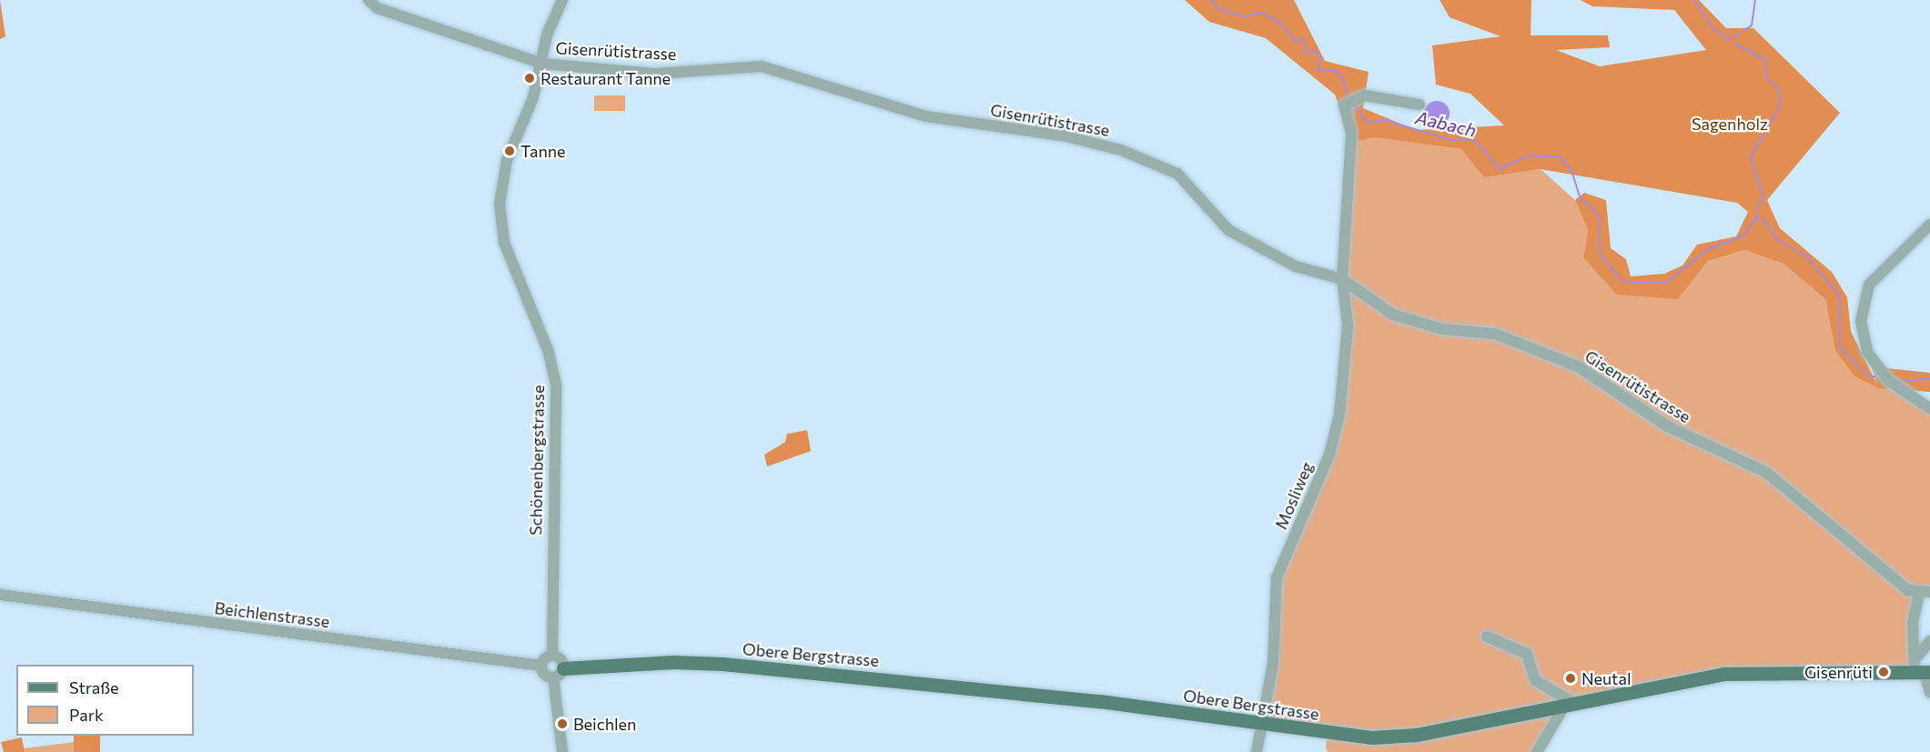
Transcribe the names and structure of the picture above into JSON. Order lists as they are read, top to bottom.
{
  "streets": {
    "main road": ["Obere Bergstrasse"],
    "street": [
      "Gisenrütistrasse",
      "Schönenbergstrasse",
      "Mosliweg",
      "Beichlenstrasse"
    ]
  },
  "crossings": [
    ["Gisenrütistrasse", "Schönenbergstrasse"],
    ["Gisenrütistrasse", "Mosliweg"],
    ["Mosliweg", "Obere Bergstrasse"]
  ],
  "water": ["Aabach"],
  "parks": ["Sagenholz"],
  "places": [
    "Restaurant Tanne",
    "Tanne",
    "Gisenrüti",
    "Neutal",
    "Beichlen"
  ],
  "legend": ["Straße", "Park"]
}
